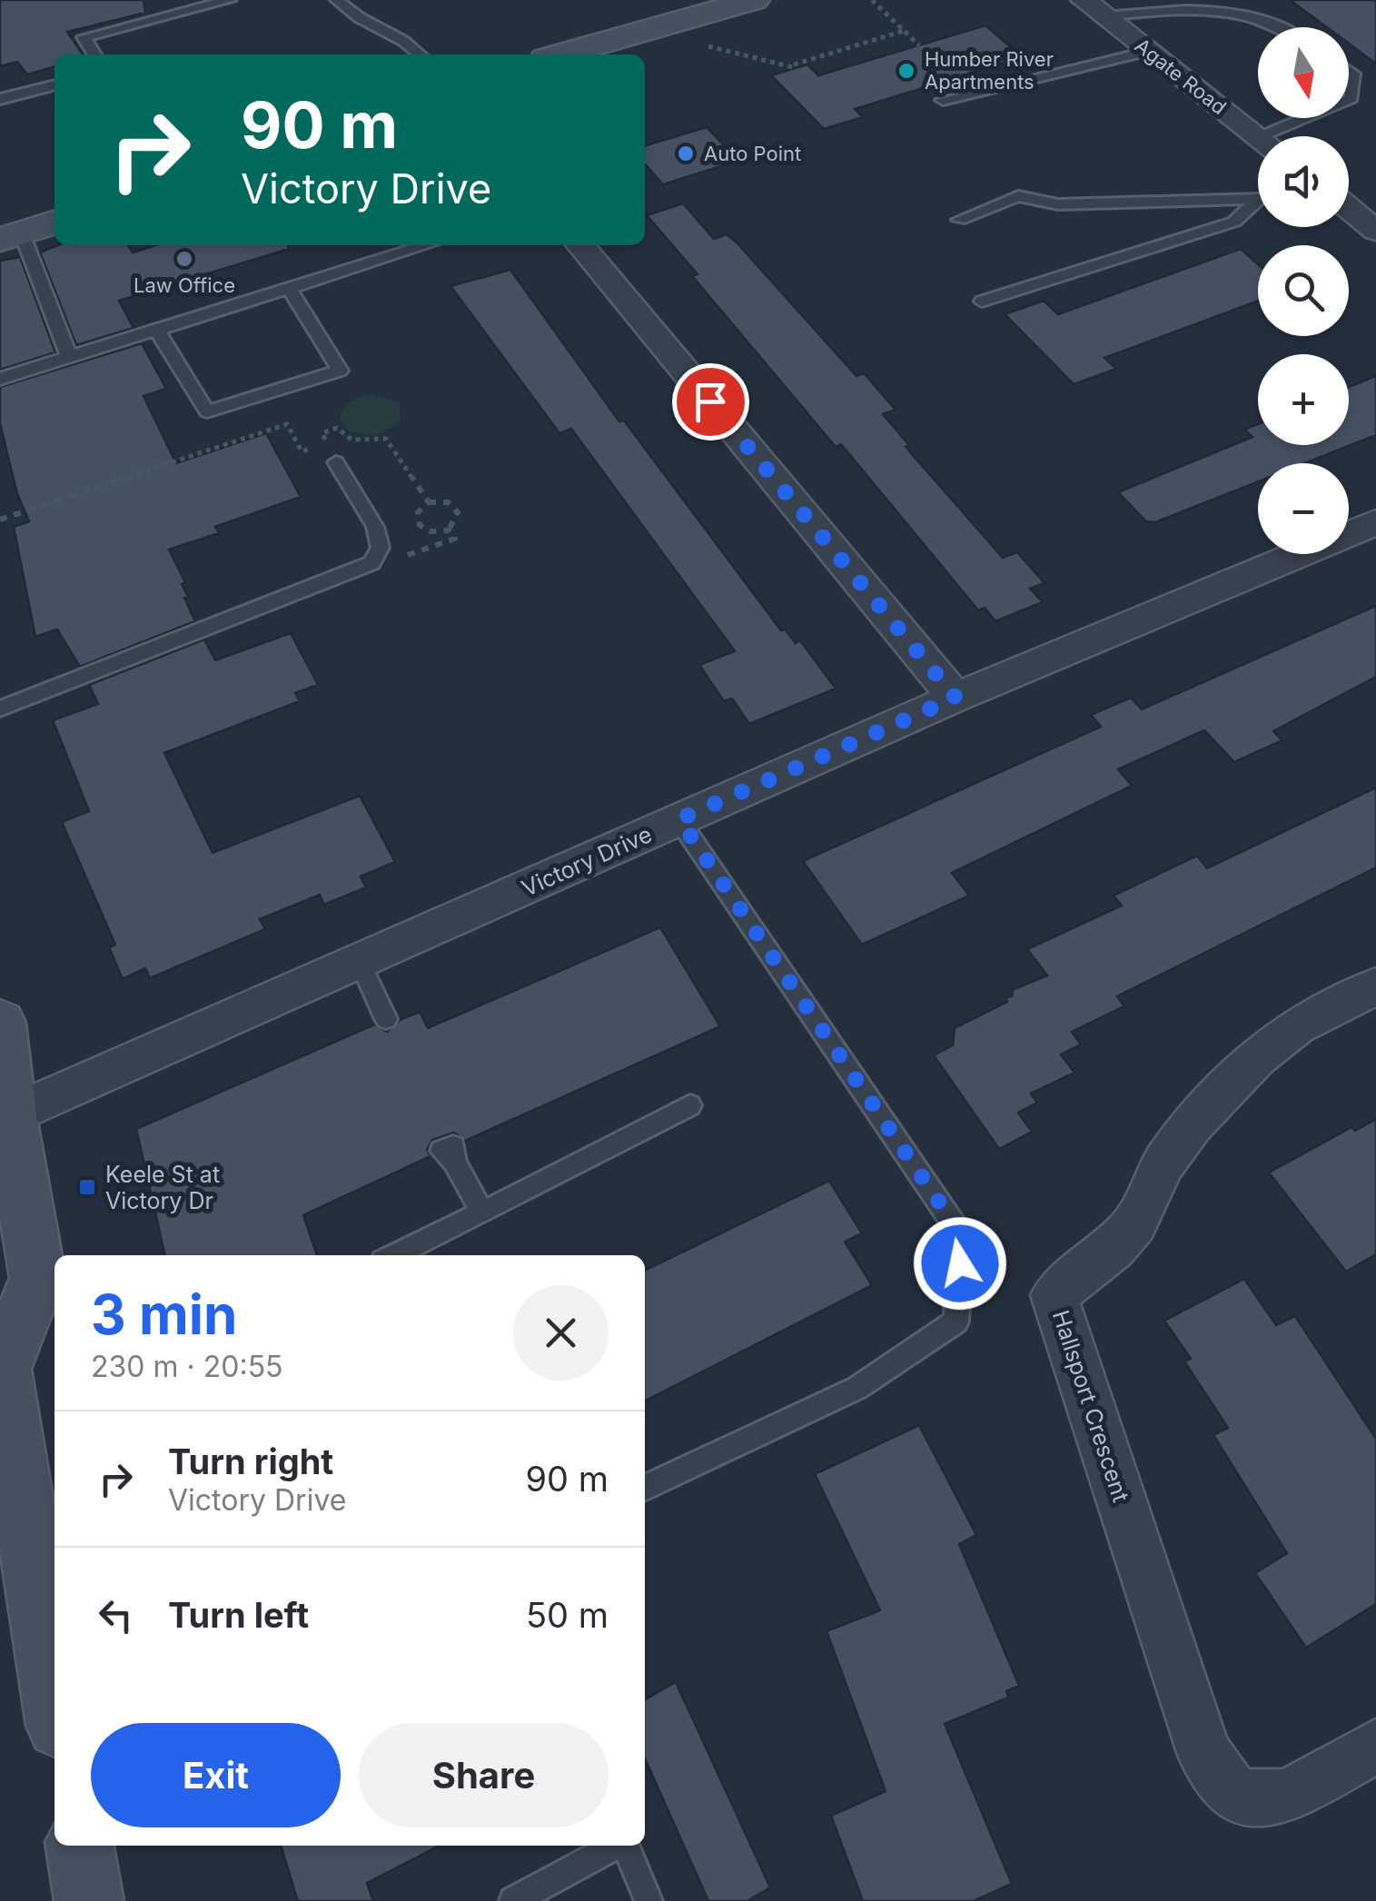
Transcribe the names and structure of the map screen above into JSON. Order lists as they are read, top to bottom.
{
  "streets": {
    "street": ["Agate Road", "Victory Drive", "Hallsport Crescent"]
  },
  "places": {
    "other": ["Humber River Apartments", "Auto Point", "Law Office"],
    "transit": ["Keele St at Victory Dr"]
  },
  "north": "bottom",
  "page": {
    "map_buttons": ["+", "−"],
    "turn": ["90 m", "Victory Drive"],
    "heading": ["3 min", "230 m · 20:55"],
    "list": [
      {
        "name": "Turn right",
        "note": "Victory Drive",
        "value": "90 m"
      },
      {
        "name": "Turn left",
        "value": "50 m"
      }
    ],
    "buttons": ["Exit", "Share"]
  }
}
